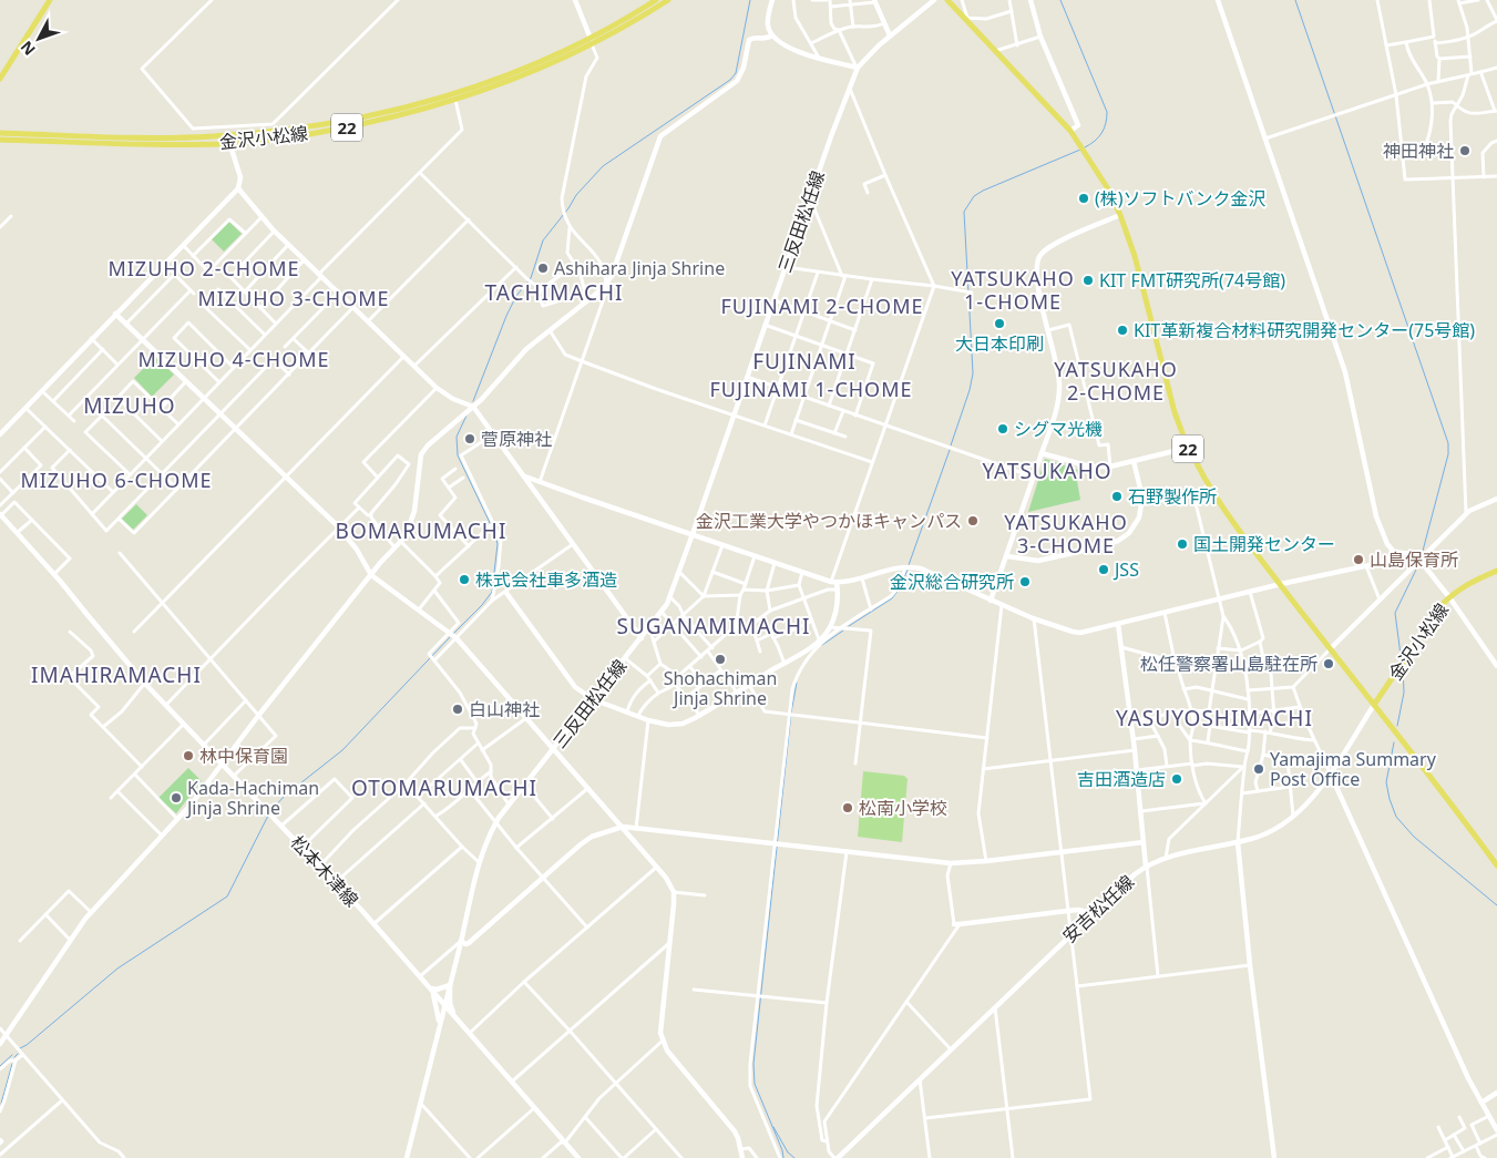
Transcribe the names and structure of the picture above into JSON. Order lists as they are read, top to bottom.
{
  "streets": {
    "main road": ["22", "金沢小松線"],
    "street": ["三反田松任線", "松本木津線", "安吉松任線"]
  },
  "crossings": [
    ["22", "金沢小松線"],
    ["22", "安吉松任線"],
    ["金沢小松線", "安吉松任線"],
    ["三反田松任線", "松本木津線"]
  ],
  "districts": [
    "MIZUHO 2-CHOME",
    "YATSUKAHO 1-CHOME",
    "TACHIMACHI",
    "MIZUHO 3-CHOME",
    "FUJINAMI 2-CHOME",
    "MIZUHO 4-CHOME",
    "FUJINAMI",
    "YATSUKAHO 2-CHOME",
    "FUJINAMI 1-CHOME",
    "MIZUHO",
    "YATSUKAHO",
    "MIZUHO 6-CHOME",
    "YATSUKAHO 3-CHOME",
    "BOMARUMACHI",
    "SUGANAMIMACHI",
    "IMAHIRAMACHI",
    "YASUYOSHIMACHI",
    "OTOMARUMACHI"
  ],
  "places": [
    "神田神社",
    "(株)ソフトバンク金沢",
    "Ashihara Jinja Shrine",
    "KIT FMT研究所(74号館)",
    "大日本印刷",
    "KIT革新複合材料研究開発センター(75号館)",
    "シグマ光機",
    "菅原神社",
    "石野製作所",
    "金沢工業大学やつかほキャンパス",
    "国土開発センター",
    "山島保育所",
    "JSS",
    "株式会社車多酒造",
    "金沢総合研究所",
    "Shohachiman Jinja Shrine",
    "松任警察署山島駐在所",
    "白山神社",
    "林中保育園",
    "Yamajima Summary Post Office",
    "吉田酒造店",
    "Kada-Hachiman Jinja Shrine",
    "松南小学校"
  ],
  "north": "bottom left"
}
